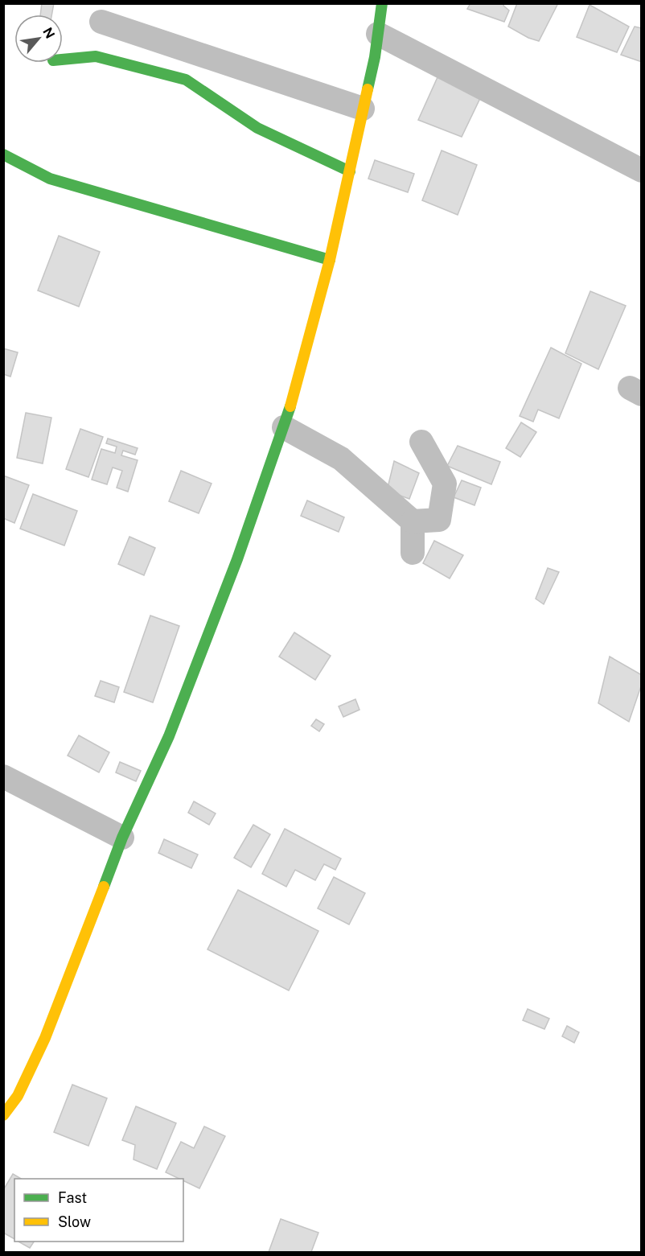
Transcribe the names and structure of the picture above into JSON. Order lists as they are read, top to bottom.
{
  "legend": ["Fast", "Slow"],
  "north": "top right"
}
